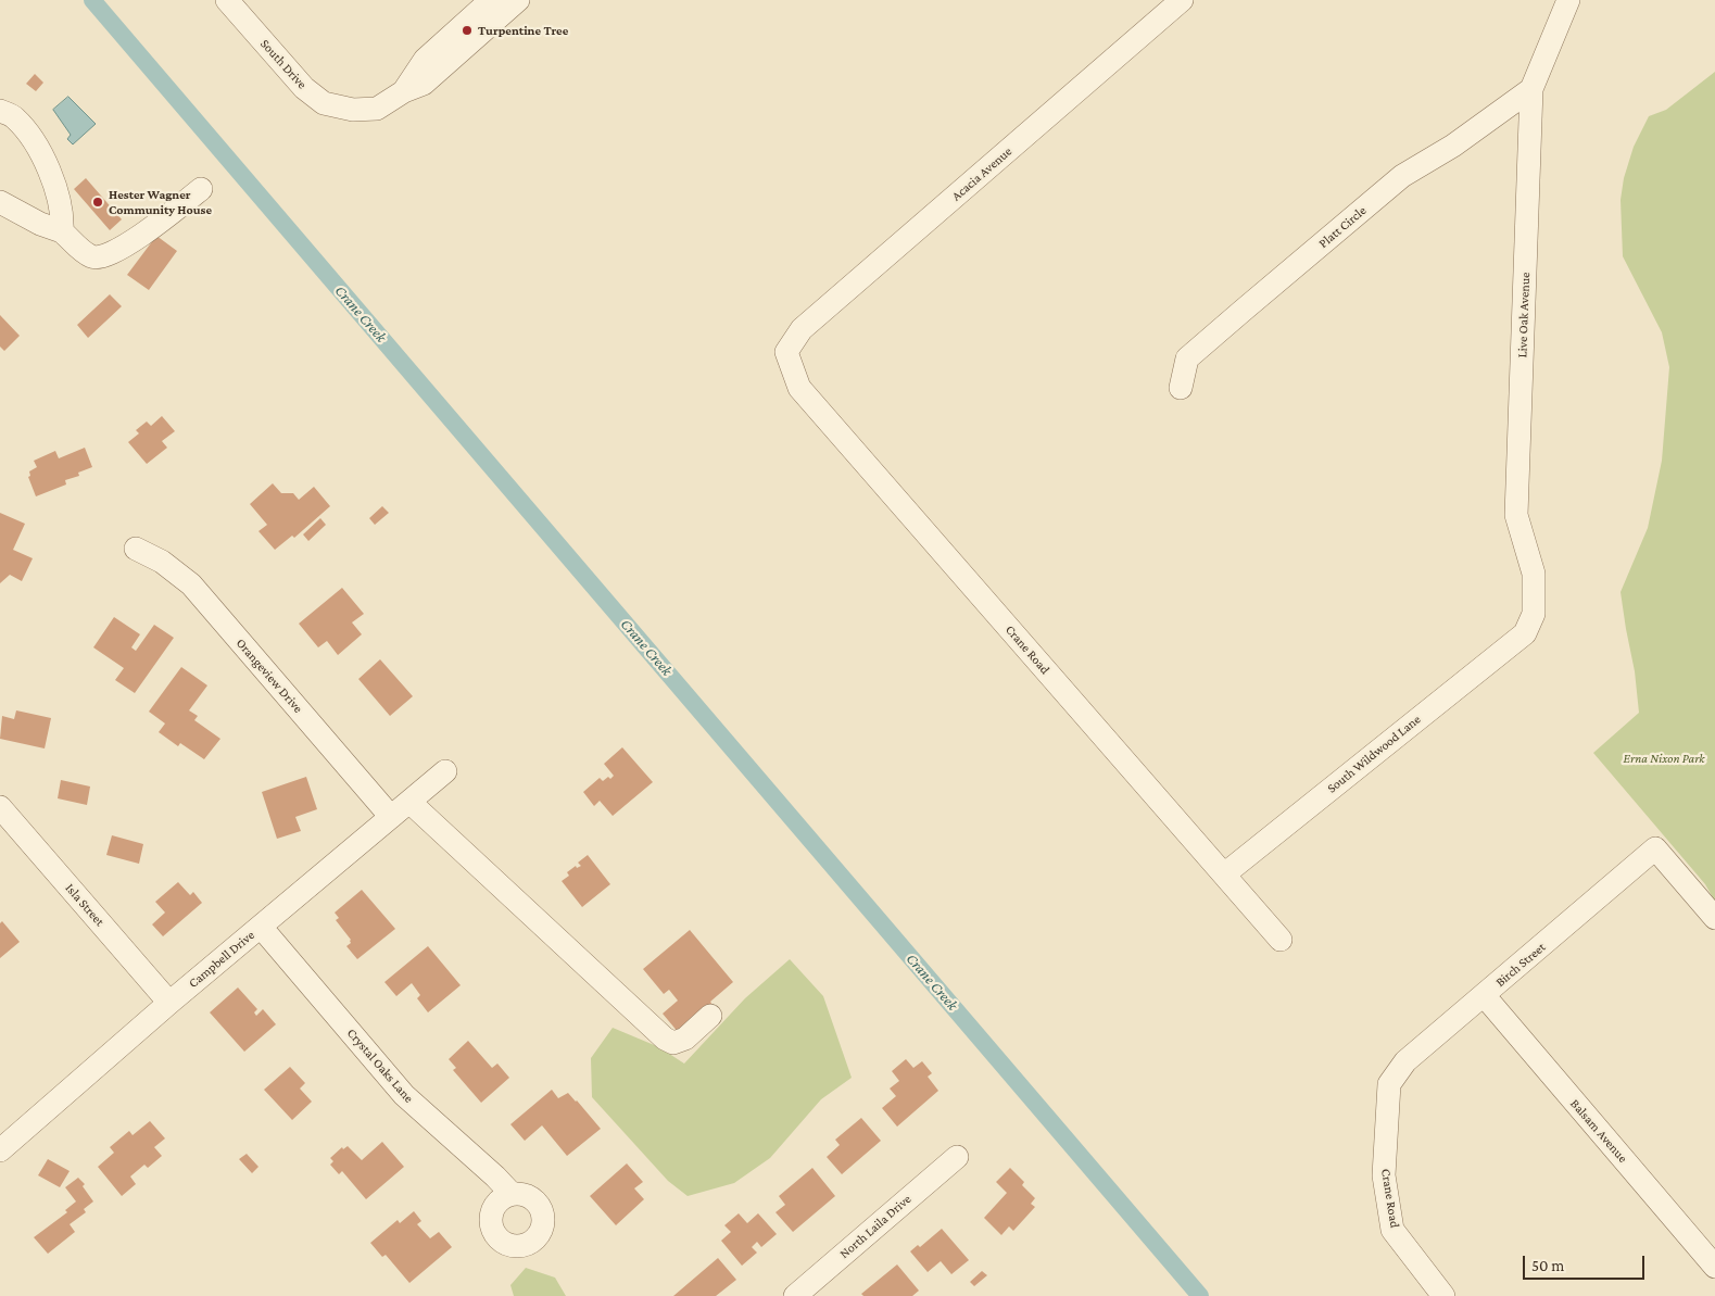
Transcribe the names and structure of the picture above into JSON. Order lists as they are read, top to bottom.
{
  "streets": {
    "street": [
      "South Drive",
      "Acacia Avenue",
      "Platt Circle",
      "Live Oak Avenue",
      "Crane Road",
      "Orangeview Drive",
      "South Wildwood Lane",
      "Isla Street",
      "Campbell Drive",
      "Birch Street",
      "Crystal Oaks Lane",
      "Balsam Avenue",
      "North Laila Drive"
    ]
  },
  "crossings": [
    ["Acacia Avenue", "Crane Road"],
    ["Platt Circle", "Live Oak Avenue"],
    ["Live Oak Avenue", "South Wildwood Lane"],
    ["Crane Road", "South Wildwood Lane"],
    ["Crane Road", "Birch Street"],
    ["Orangeview Drive", "Campbell Drive"],
    ["Isla Street", "Campbell Drive"],
    ["Campbell Drive", "Crystal Oaks Lane"],
    ["Birch Street", "Balsam Avenue"]
  ],
  "water": ["Crane Creek"],
  "parks": ["Erna Nixon Park"],
  "places": ["Turpentine Tree", "Hester Wagner Community House"],
  "scale_bar": "50 m"
}
